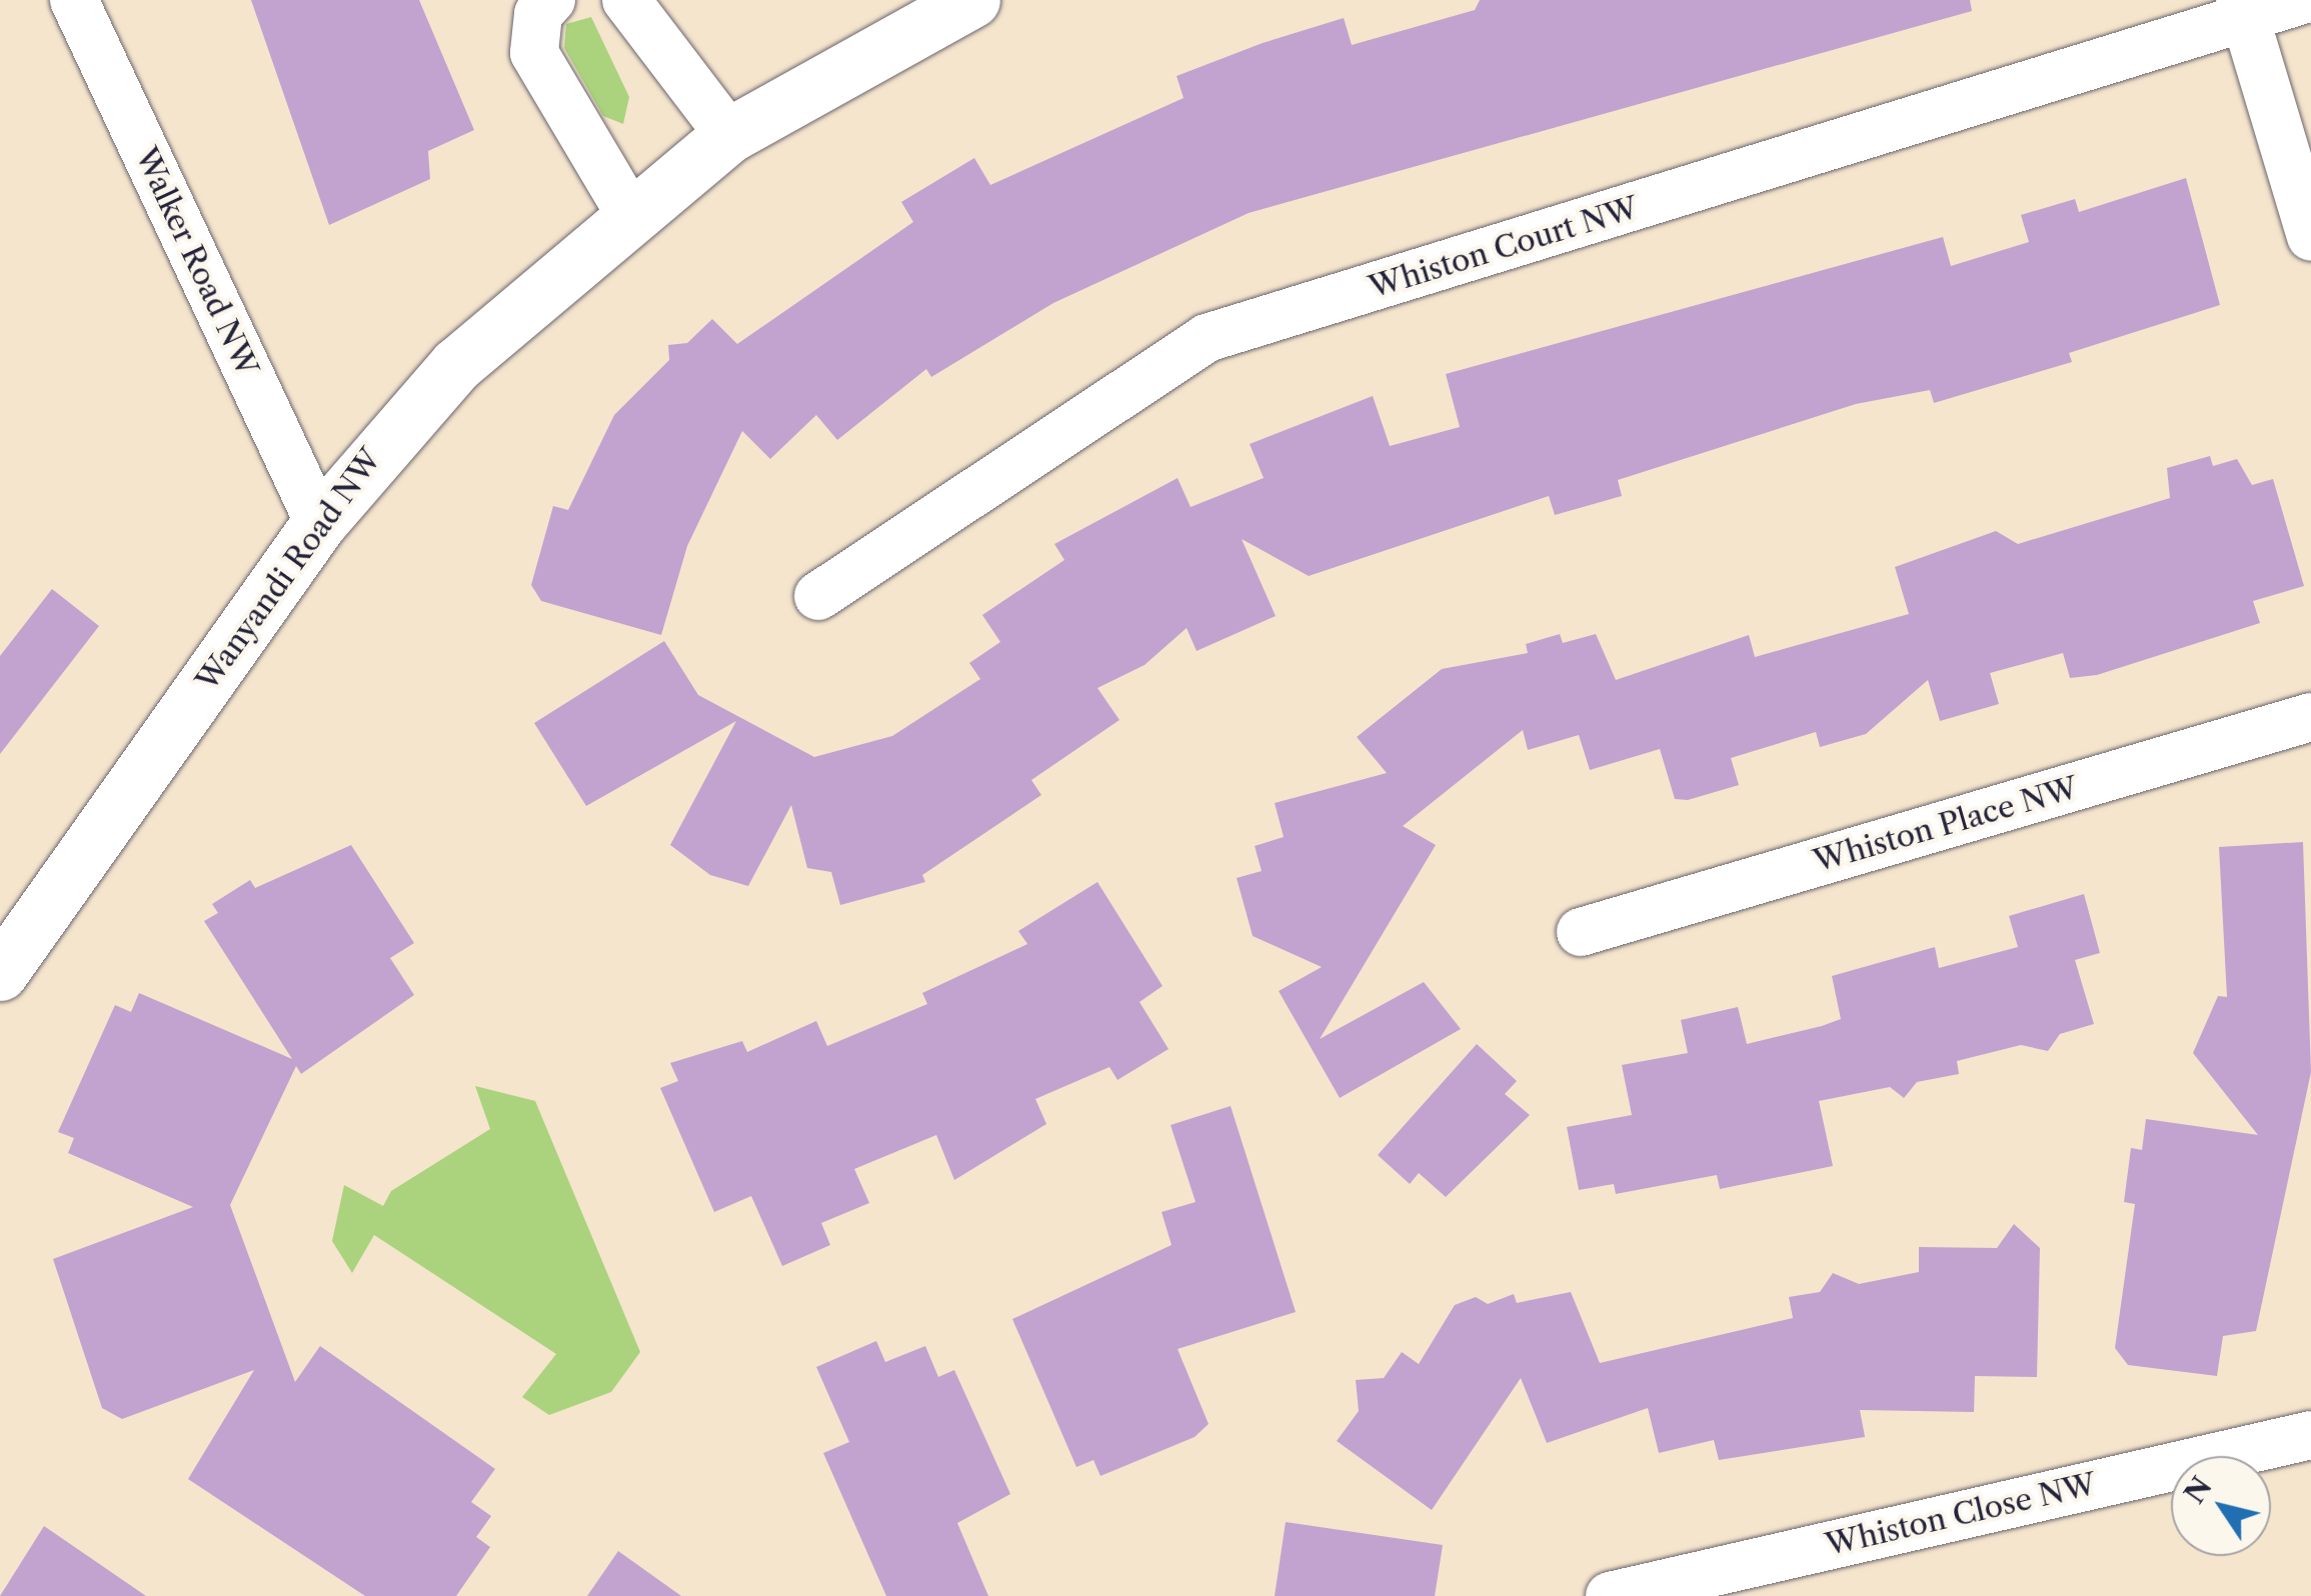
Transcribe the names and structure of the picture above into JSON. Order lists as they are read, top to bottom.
{
  "streets": {
    "street": [
      "Whiston Court NW",
      "Walker Road NW",
      "Wanyandi Road NW",
      "Whiston Place NW",
      "Whiston Close NW"
    ]
  },
  "crossings": [
    ["Walker Road NW", "Wanyandi Road NW"]
  ],
  "north": "top left"
}
